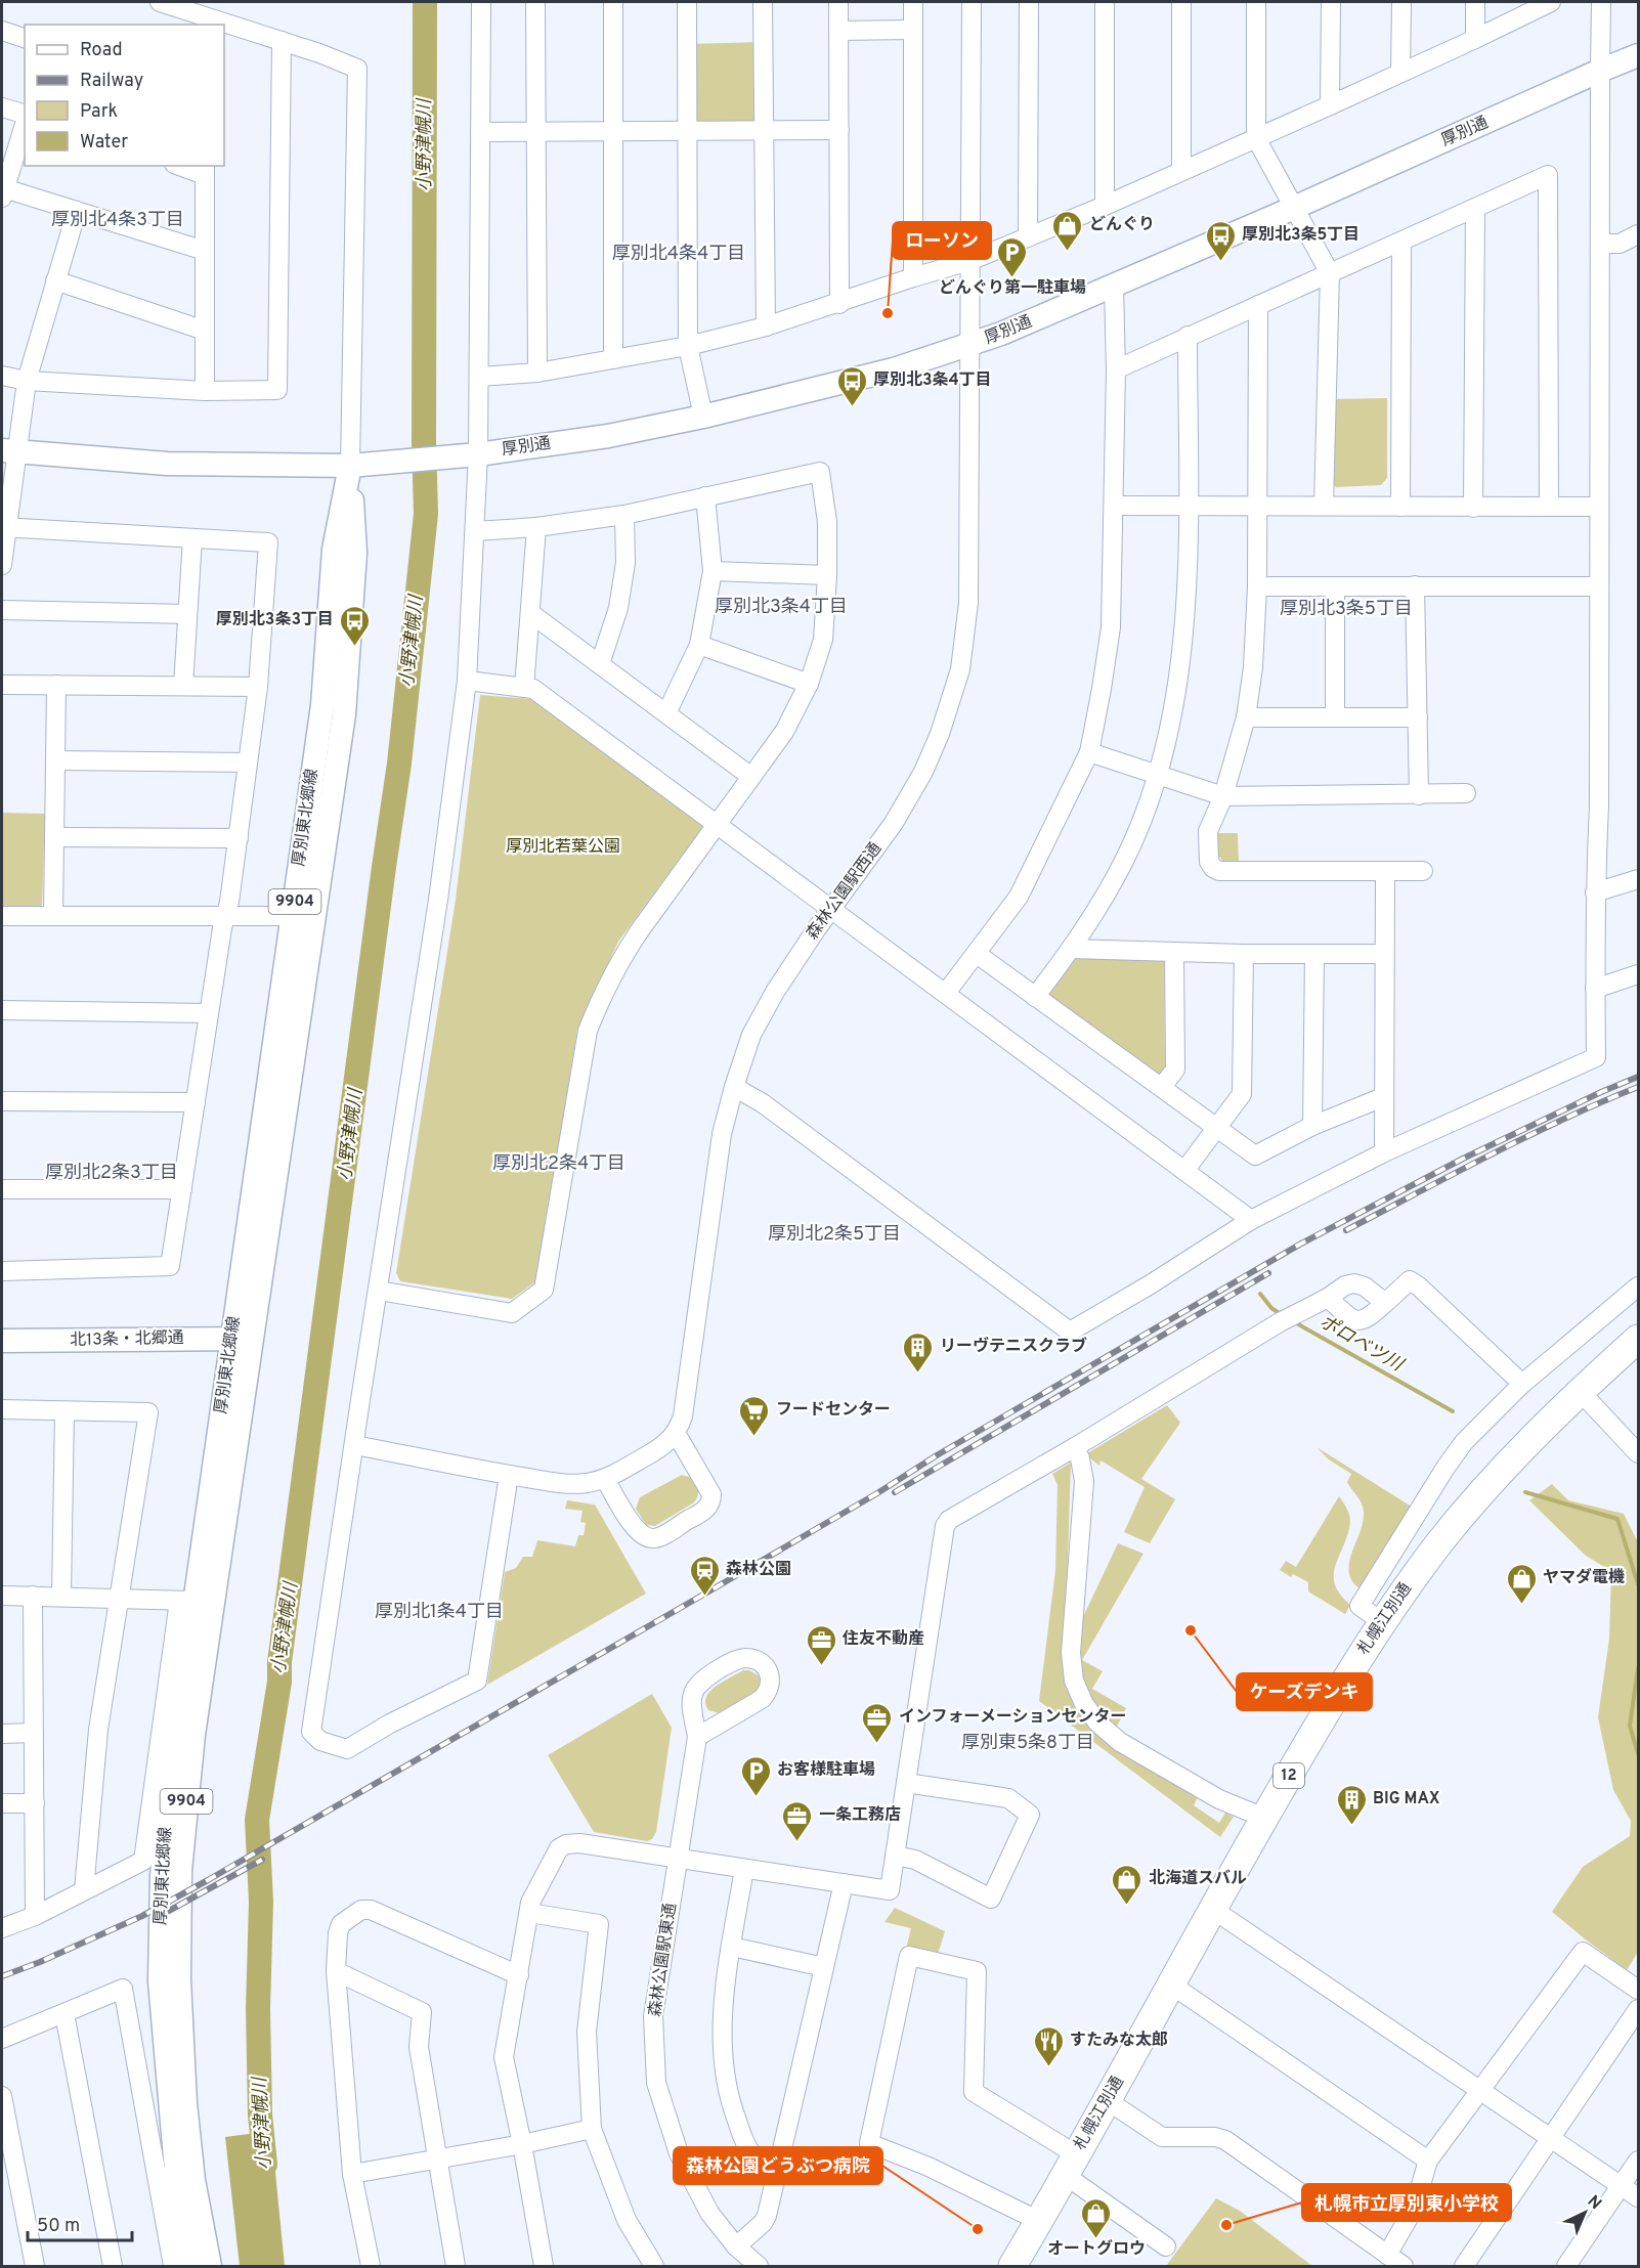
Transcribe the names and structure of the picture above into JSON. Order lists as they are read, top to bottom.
{
  "streets": {
    "highway": ["札幌江別通", "12"],
    "main road": [
      "厚別通",
      "厚別東北郷線",
      "9904",
      "北13条・北郷通"
    ],
    "street": ["森林公園駅西通", "森林公園駅東通"]
  },
  "crossings": [
    ["厚別通", "厚別東北郷線"],
    ["厚別通", "森林公園駅西通"],
    ["厚別東北郷線", "北13条・北郷通"]
  ],
  "districts": [
    "厚別北4条3丁目",
    "厚別北4条4丁目",
    "厚別北3条4丁目",
    "厚別北3条5丁目",
    "厚別北2条4丁目",
    "厚別北2条3丁目",
    "厚別北2条5丁目",
    "厚別北1条4丁目",
    "厚別東5条8丁目"
  ],
  "water": ["小野津幌川", "ポロベツ川"],
  "parks": ["厚別北若葉公園"],
  "places": {
    "shop": [
      "どんぐり",
      "ヤマダ電機",
      "北海道スバル",
      "オートグロウ"
    ],
    "bus stop": ["厚別北3条5丁目", "厚別北3条4丁目", "厚別北3条3丁目"],
    "parking": ["どんぐり第一駐車場", "お客様駐車場"],
    "other": [
      "ローソン",
      "ケーズデンキ",
      "札幌市立厚別東小学校",
      "森林公園どうぶつ病院"
    ],
    "building": ["リーヴテニスクラブ", "BIG MAX"],
    "supermarket": ["フードセンター"],
    "station": ["森林公園"],
    "office": ["住友不動産", "インフォーメーションセンター", "一条工務店"],
    "restaurant": ["すたみな太郎"]
  },
  "legend": [
    "Road",
    "Railway",
    "Park",
    "Water"
  ],
  "scale_bar": "50 m",
  "north": "top right"
}
